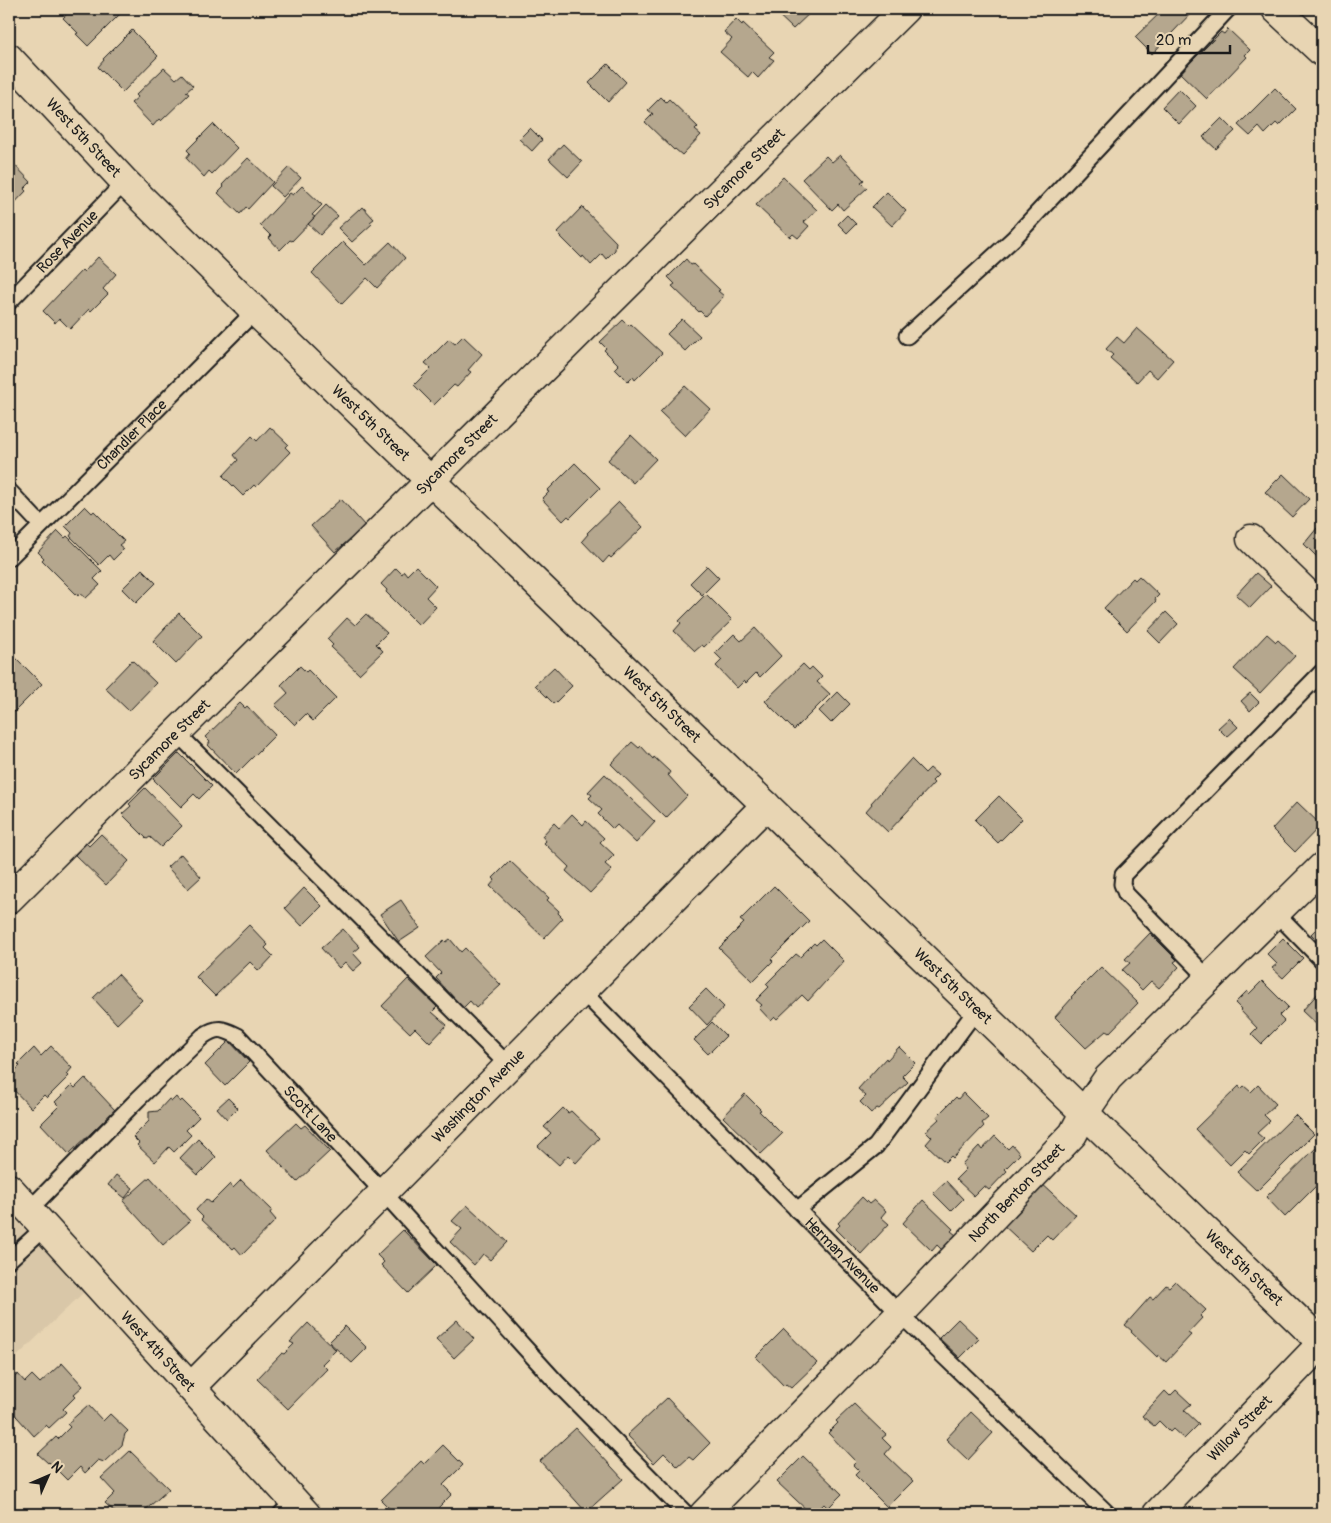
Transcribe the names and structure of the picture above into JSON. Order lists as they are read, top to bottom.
{
  "streets": {
    "street": [
      "West 5th Street",
      "Sycamore Street",
      "Washington Avenue",
      "North Benton Street",
      "West 4th Street",
      "Willow Street"
    ],
    "lane": [
      "Rose Avenue",
      "Chandler Place",
      "Scott Lane",
      "Herman Avenue"
    ]
  },
  "crossings": [
    ["West 5th Street", "Sycamore Street"],
    ["West 5th Street", "Rose Avenue"],
    ["West 5th Street", "Chandler Place"],
    ["West 5th Street", "Washington Avenue"],
    ["West 5th Street", "North Benton Street"],
    ["West 5th Street", "Willow Street"],
    ["Washington Avenue", "Scott Lane"],
    ["Washington Avenue", "Herman Avenue"],
    ["Washington Avenue", "West 4th Street"],
    ["Scott Lane", "West 4th Street"],
    ["North Benton Street", "Herman Avenue"]
  ],
  "scale_bar": "20 m",
  "north": "top right"
}
